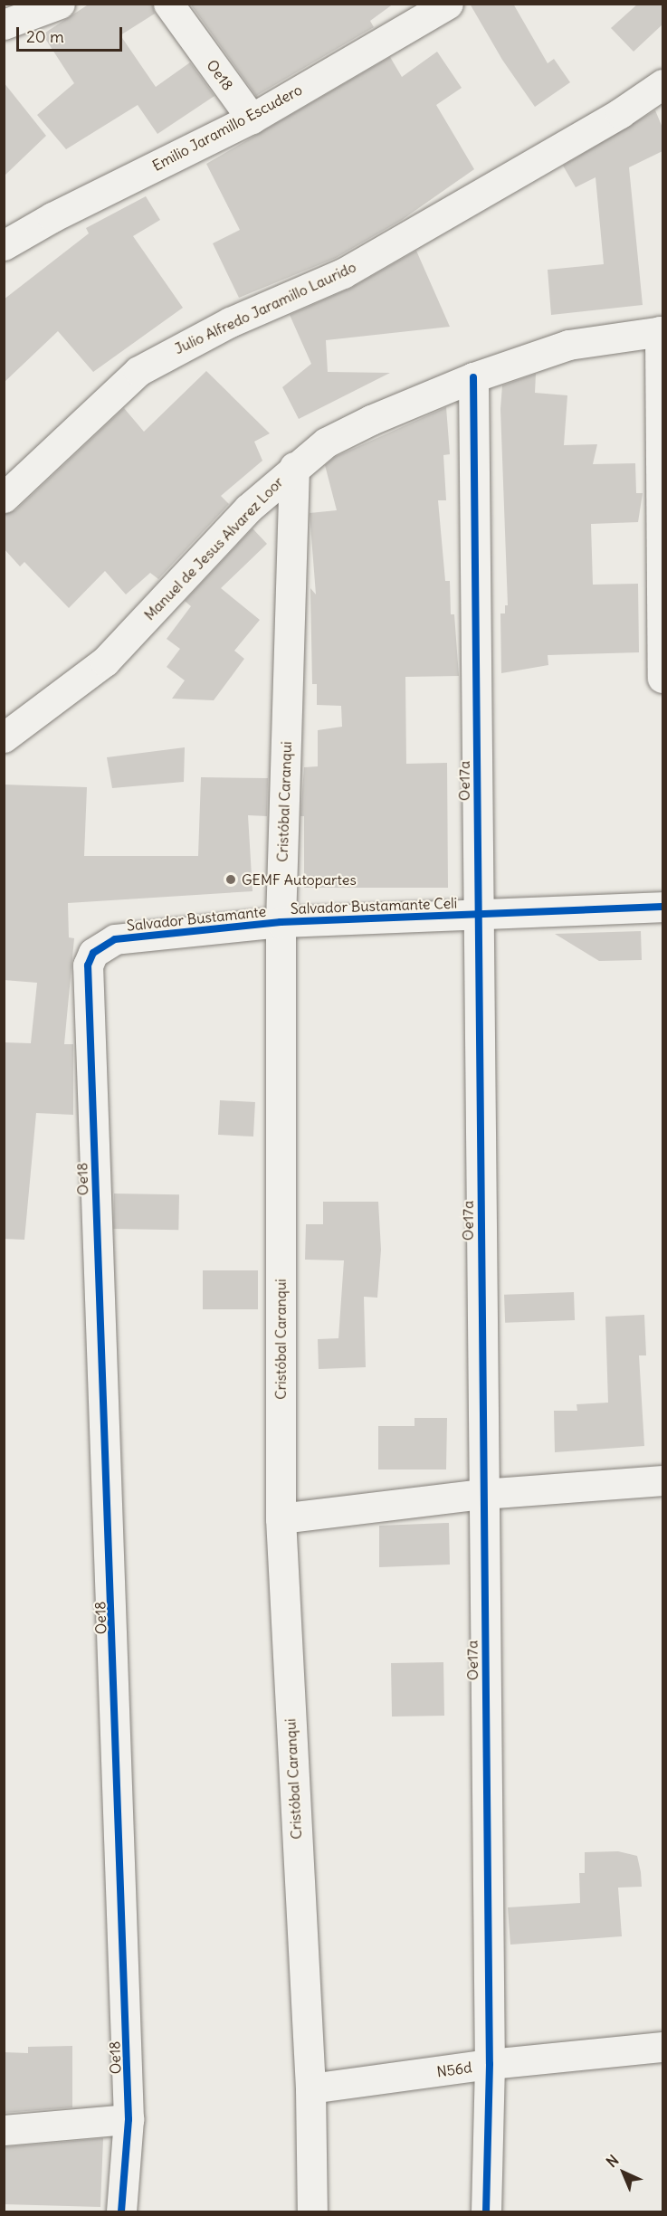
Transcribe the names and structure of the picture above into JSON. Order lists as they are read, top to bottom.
{
  "streets": {
    "street": [
      "Oe18",
      "Emilio Jaramillo Escudero",
      "Julio Alfredo Jaramillo Laurido",
      "Manuel de Jesus Alvarez Loor",
      "Oe17a",
      "Cristóbal Caranqui",
      "Salvador Bustamante Celi",
      "Salvador Bustamante",
      "N56d"
    ]
  },
  "crossings": [
    ["Oe18", "Emilio Jaramillo Escudero"],
    ["Oe18", "Salvador Bustamante"],
    ["Manuel de Jesus Alvarez Loor", "Oe17a"],
    ["Manuel de Jesus Alvarez Loor", "Cristóbal Caranqui"],
    ["Oe17a", "Salvador Bustamante Celi"],
    ["Oe17a", "N56d"],
    ["Cristóbal Caranqui", "Salvador Bustamante Celi"],
    ["Cristóbal Caranqui", "Salvador Bustamante"],
    ["Cristóbal Caranqui", "N56d"],
    ["Salvador Bustamante Celi", "Salvador Bustamante"]
  ],
  "places": ["GEMF Autopartes"],
  "scale_bar": "20 m",
  "north": "top left"
}
